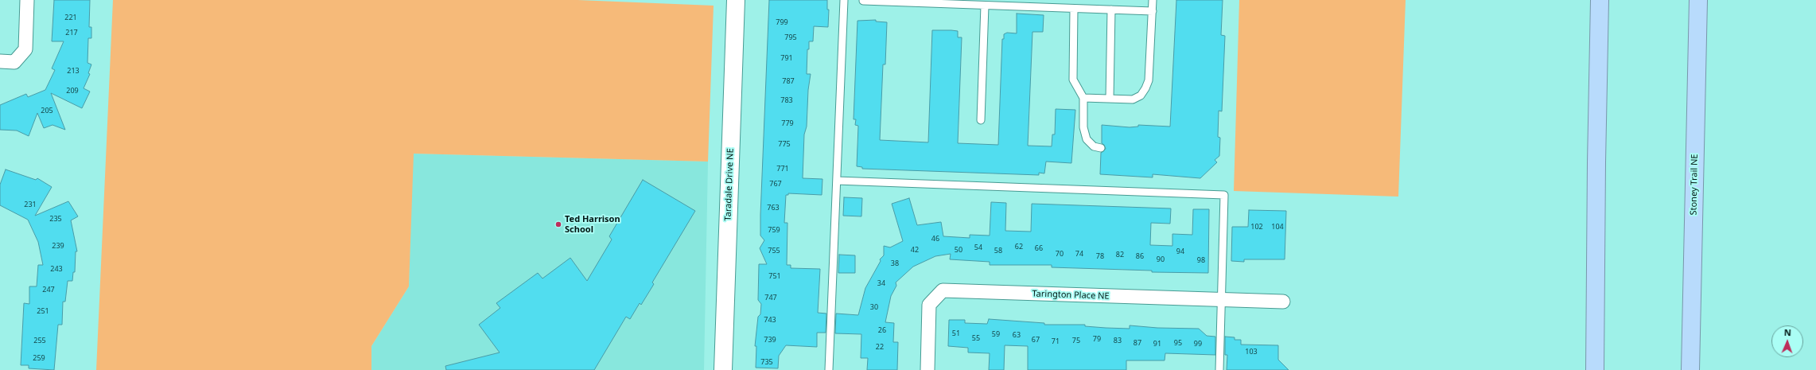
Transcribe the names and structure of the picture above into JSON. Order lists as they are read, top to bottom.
{
  "streets": {
    "highway": ["Stoney Trail NE"],
    "street": ["Taradale Drive NE", "Tarington Place NE"]
  },
  "places": ["Ted Harrison School"],
  "house_numbers": [
    "221",
    "799",
    "217",
    "795",
    "791",
    "213",
    "787",
    "209",
    "783",
    "205",
    "779",
    "775",
    "771",
    "767",
    "231",
    "763",
    "235",
    "102",
    "104",
    "759",
    "46",
    "239",
    "62",
    "54",
    "66",
    "42",
    "50",
    "755",
    "58",
    "94",
    "70",
    "74",
    "82",
    "78",
    "86",
    "90",
    "98",
    "38",
    "243",
    "751",
    "34",
    "247",
    "747",
    "30",
    "251",
    "743",
    "26",
    "51",
    "59",
    "63",
    "55",
    "79",
    "739",
    "67",
    "255",
    "75",
    "83",
    "71",
    "87",
    "95",
    "91",
    "99",
    "22",
    "103",
    "259",
    "735"
  ],
  "north": "top"
}
